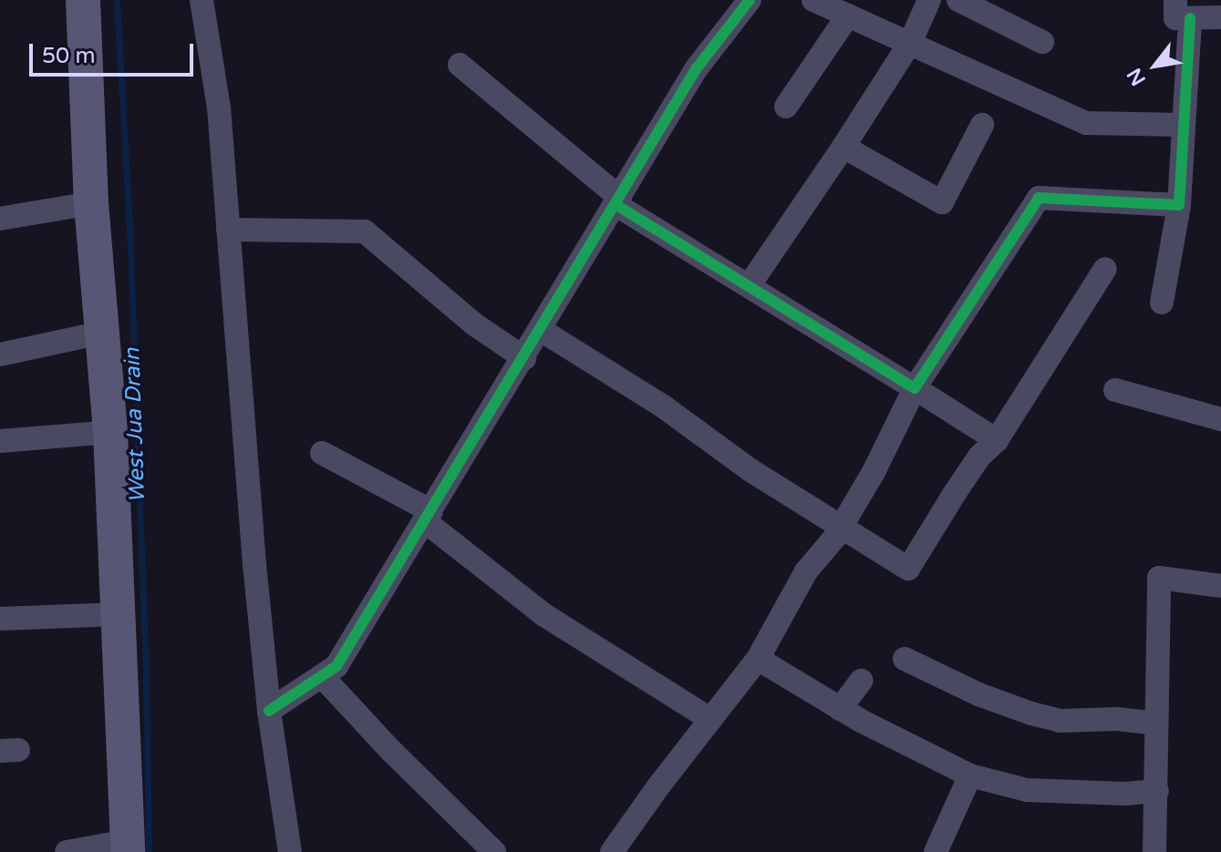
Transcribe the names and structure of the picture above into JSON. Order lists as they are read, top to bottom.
{
  "water": ["West Jua Drain"],
  "scale_bar": "50 m",
  "north": "bottom left"
}
